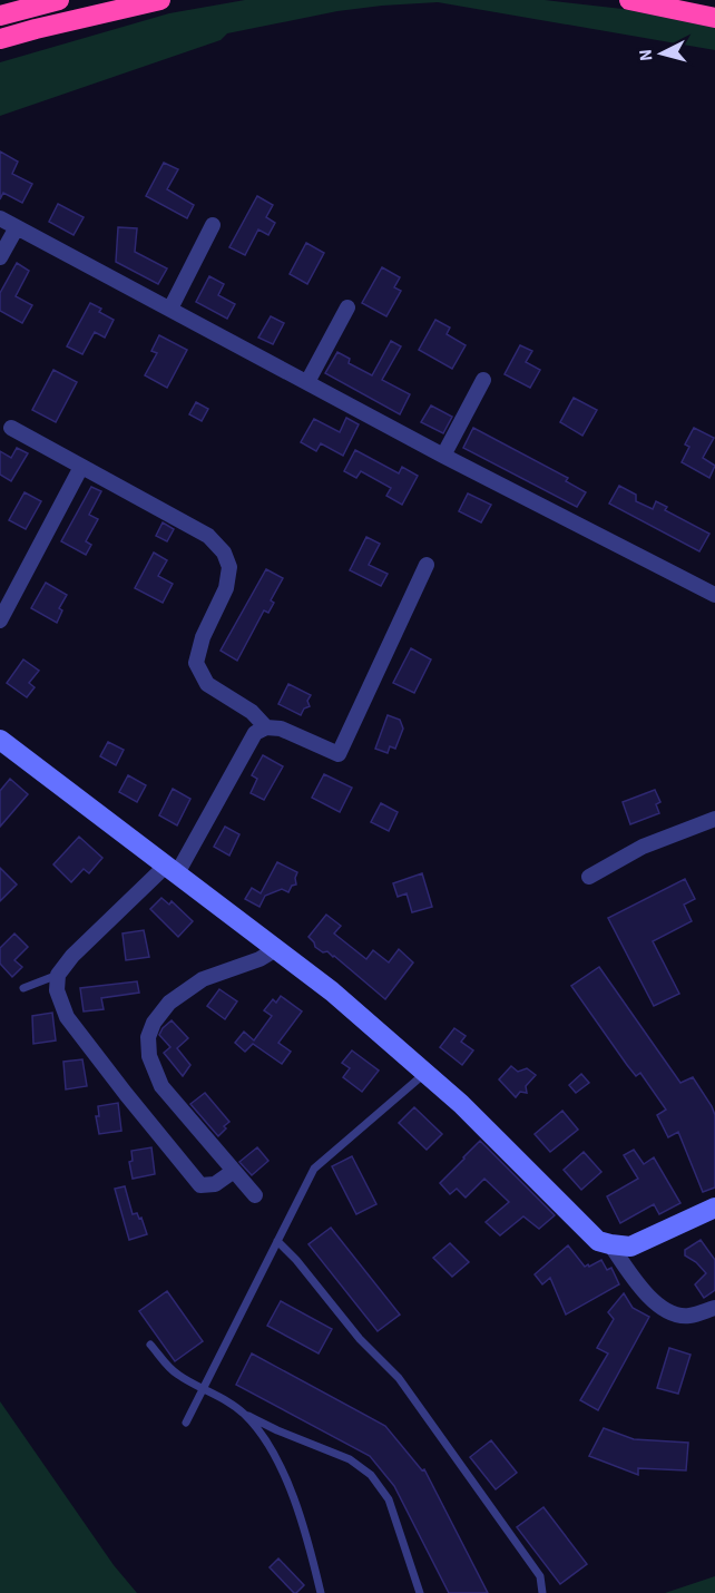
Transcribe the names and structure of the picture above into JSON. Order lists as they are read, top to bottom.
{
  "north": "left"
}
